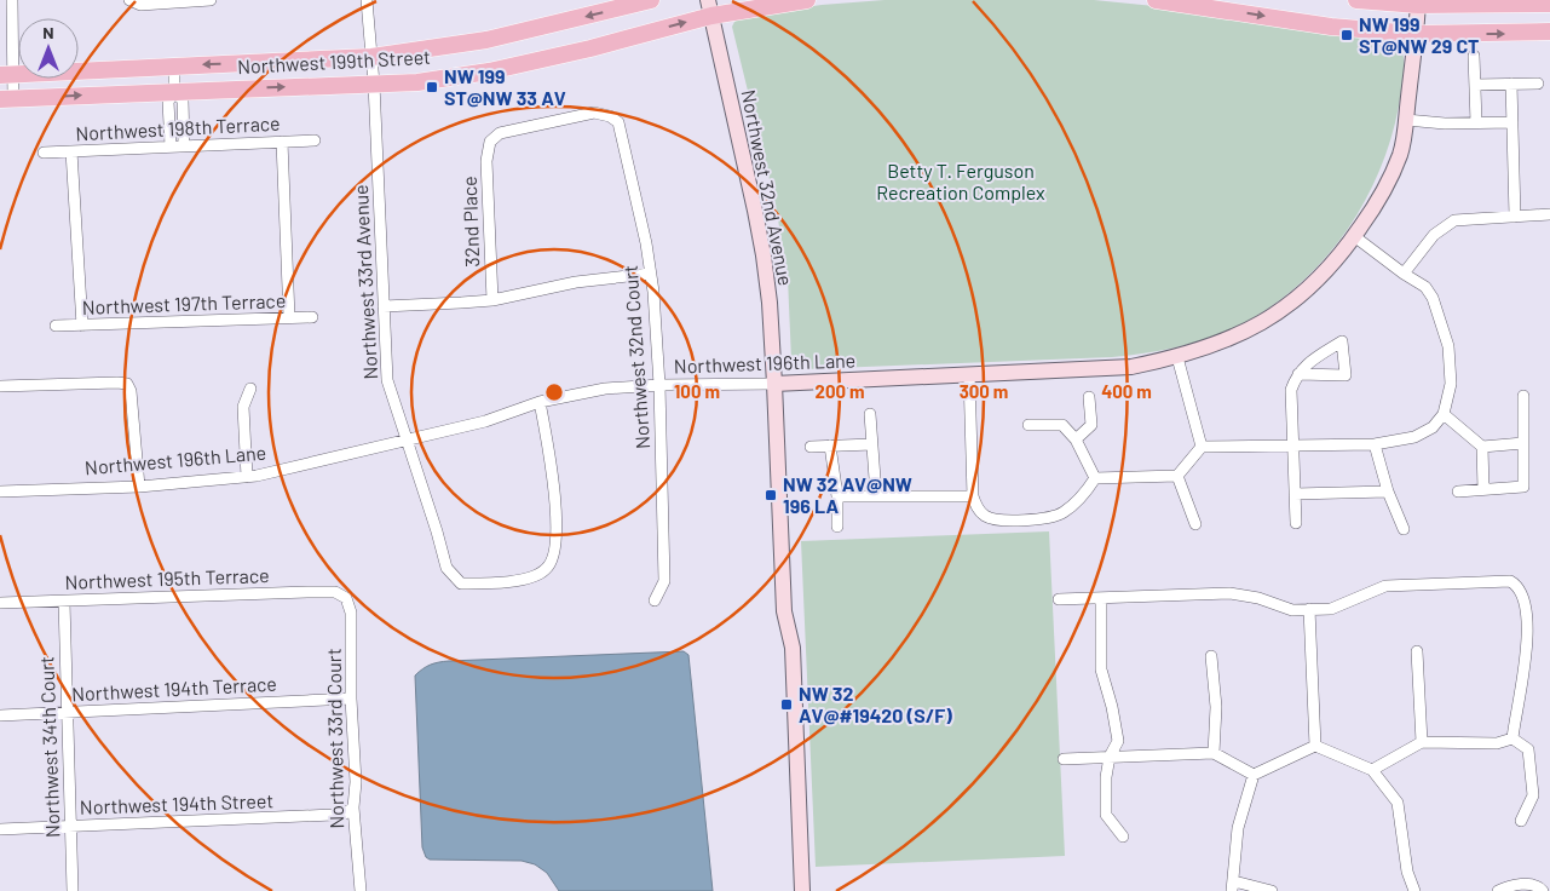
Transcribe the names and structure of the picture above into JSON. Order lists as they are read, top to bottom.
{
  "streets": {
    "main road": ["Northwest 199th Street"],
    "street": [
      "Northwest 198th Terrace",
      "Northwest 32nd Avenue",
      "32nd Place",
      "Northwest 33rd Avenue",
      "Northwest 197th Terrace",
      "Northwest 32nd Court",
      "Northwest 196th Lane",
      "Northwest 195th Terrace",
      "Northwest 194th Terrace",
      "Northwest 33rd Court",
      "Northwest 34th Court",
      "Northwest 194th Street"
    ]
  },
  "crossings": [
    ["Northwest 199th Street", "Northwest 32nd Avenue"],
    ["Northwest 199th Street", "Northwest 33rd Avenue"],
    ["Northwest 32nd Avenue", "Northwest 196th Lane"],
    ["32nd Place", "Northwest 32nd Court"],
    ["Northwest 33rd Avenue", "Northwest 196th Lane"],
    ["Northwest 32nd Court", "Northwest 196th Lane"],
    ["Northwest 195th Terrace", "Northwest 33rd Court"],
    ["Northwest 195th Terrace", "Northwest 34th Court"],
    ["Northwest 194th Terrace", "Northwest 33rd Court"],
    ["Northwest 194th Terrace", "Northwest 34th Court"],
    ["Northwest 33rd Court", "Northwest 194th Street"],
    ["Northwest 34th Court", "Northwest 194th Street"]
  ],
  "parks": ["Betty T. Ferguson Recreation Complex"],
  "places": {
    "transit": [
      "NW 199 ST@NW 29 CT",
      "NW 199 ST@NW 33 AV",
      "NW 32 AV@NW 196 LA",
      "NW 32 AV@#19420 (S/F)"
    ]
  },
  "north": "top",
  "rings": [
    "100 m",
    "200 m",
    "300 m",
    "400 m"
  ]
}
